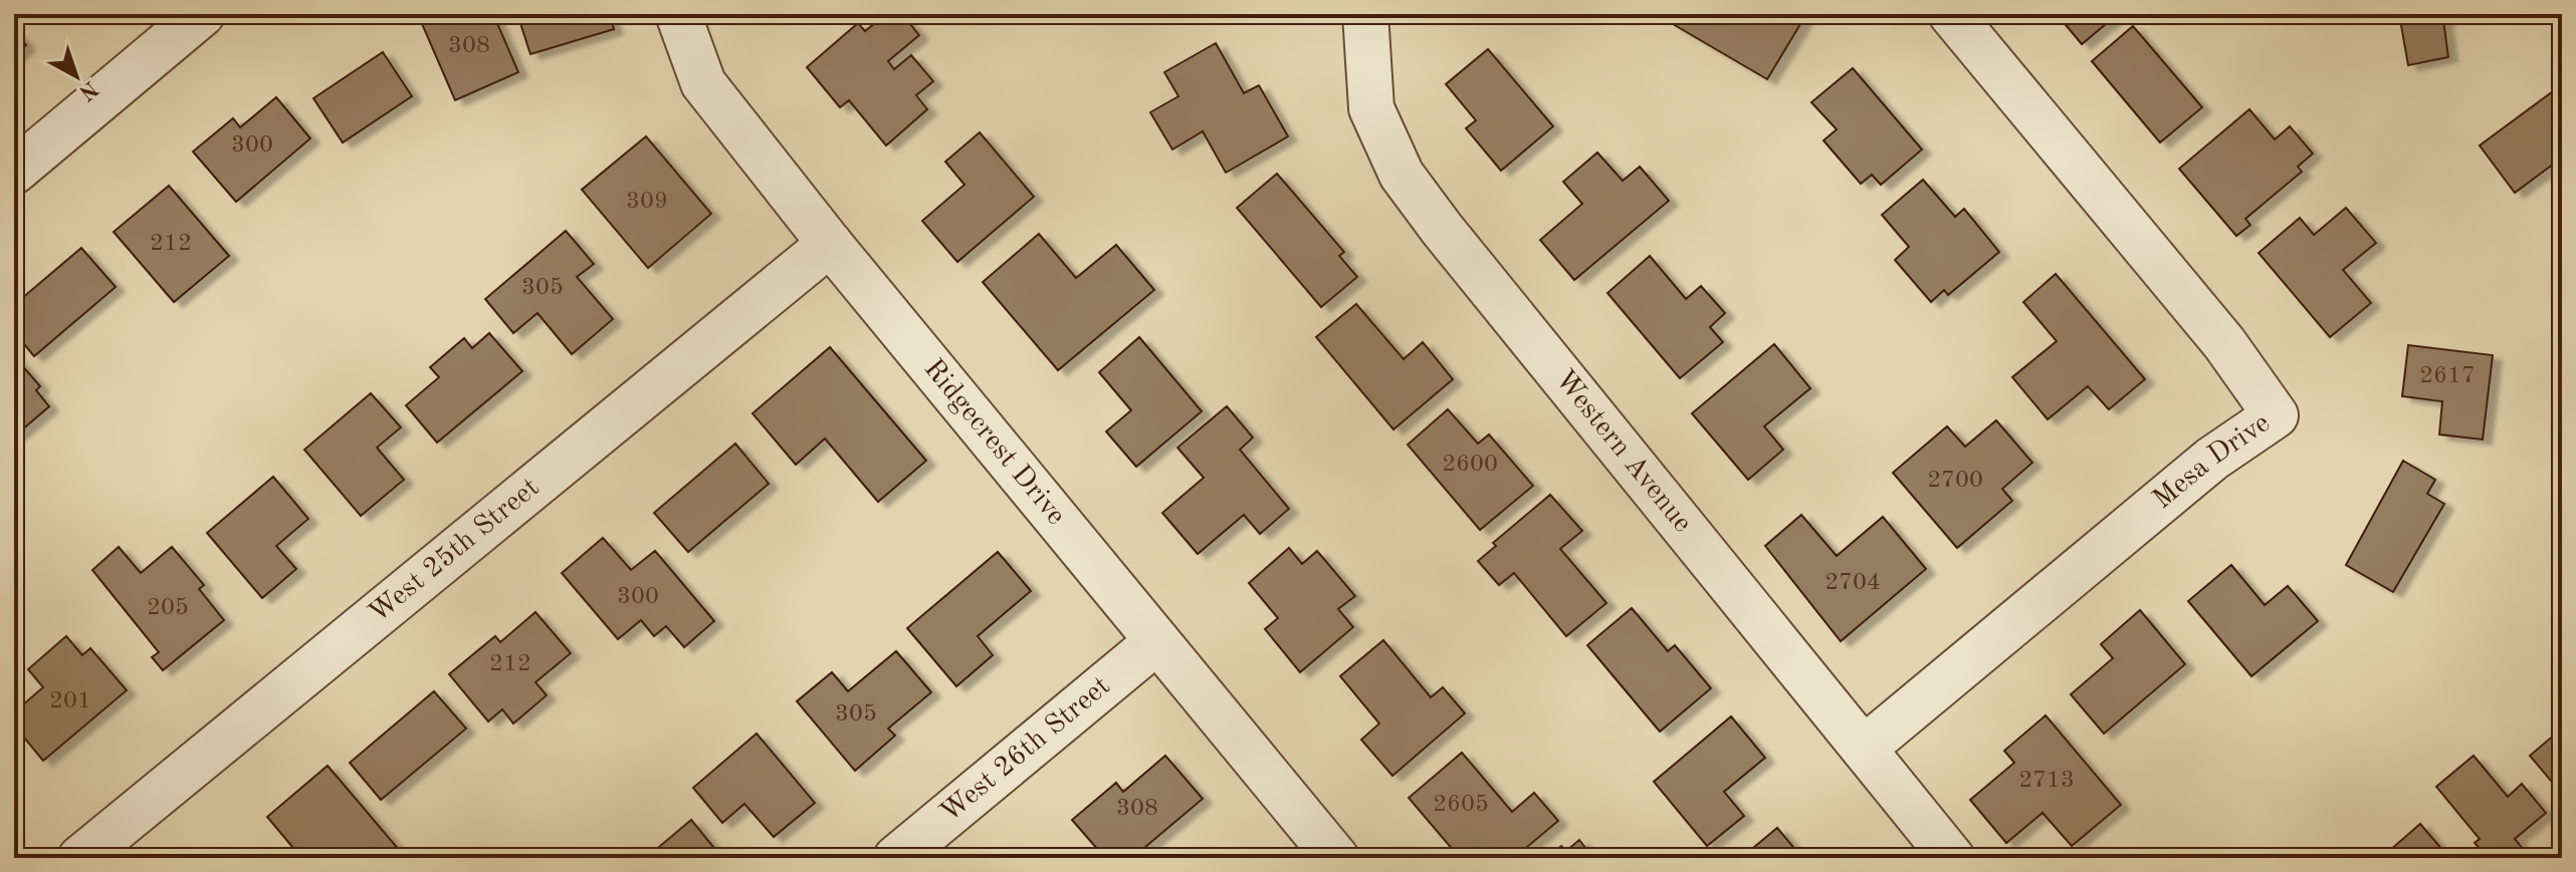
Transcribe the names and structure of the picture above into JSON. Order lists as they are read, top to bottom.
{
  "streets": {
    "street": [
      "Ridgecrest Drive",
      "Western Avenue",
      "Mesa Drive",
      "West 25th Street",
      "West 26th Street"
    ]
  },
  "crossings": [
    ["Ridgecrest Drive", "West 25th Street"],
    ["Ridgecrest Drive", "West 26th Street"],
    ["Western Avenue", "Mesa Drive"]
  ],
  "house_numbers": [
    "308",
    "300",
    "309",
    "212",
    "305",
    "2617",
    "2600",
    "2700",
    "2704",
    "300",
    "205",
    "212",
    "201",
    "305",
    "2713",
    "2605",
    "308"
  ],
  "north": "bottom right"
}
